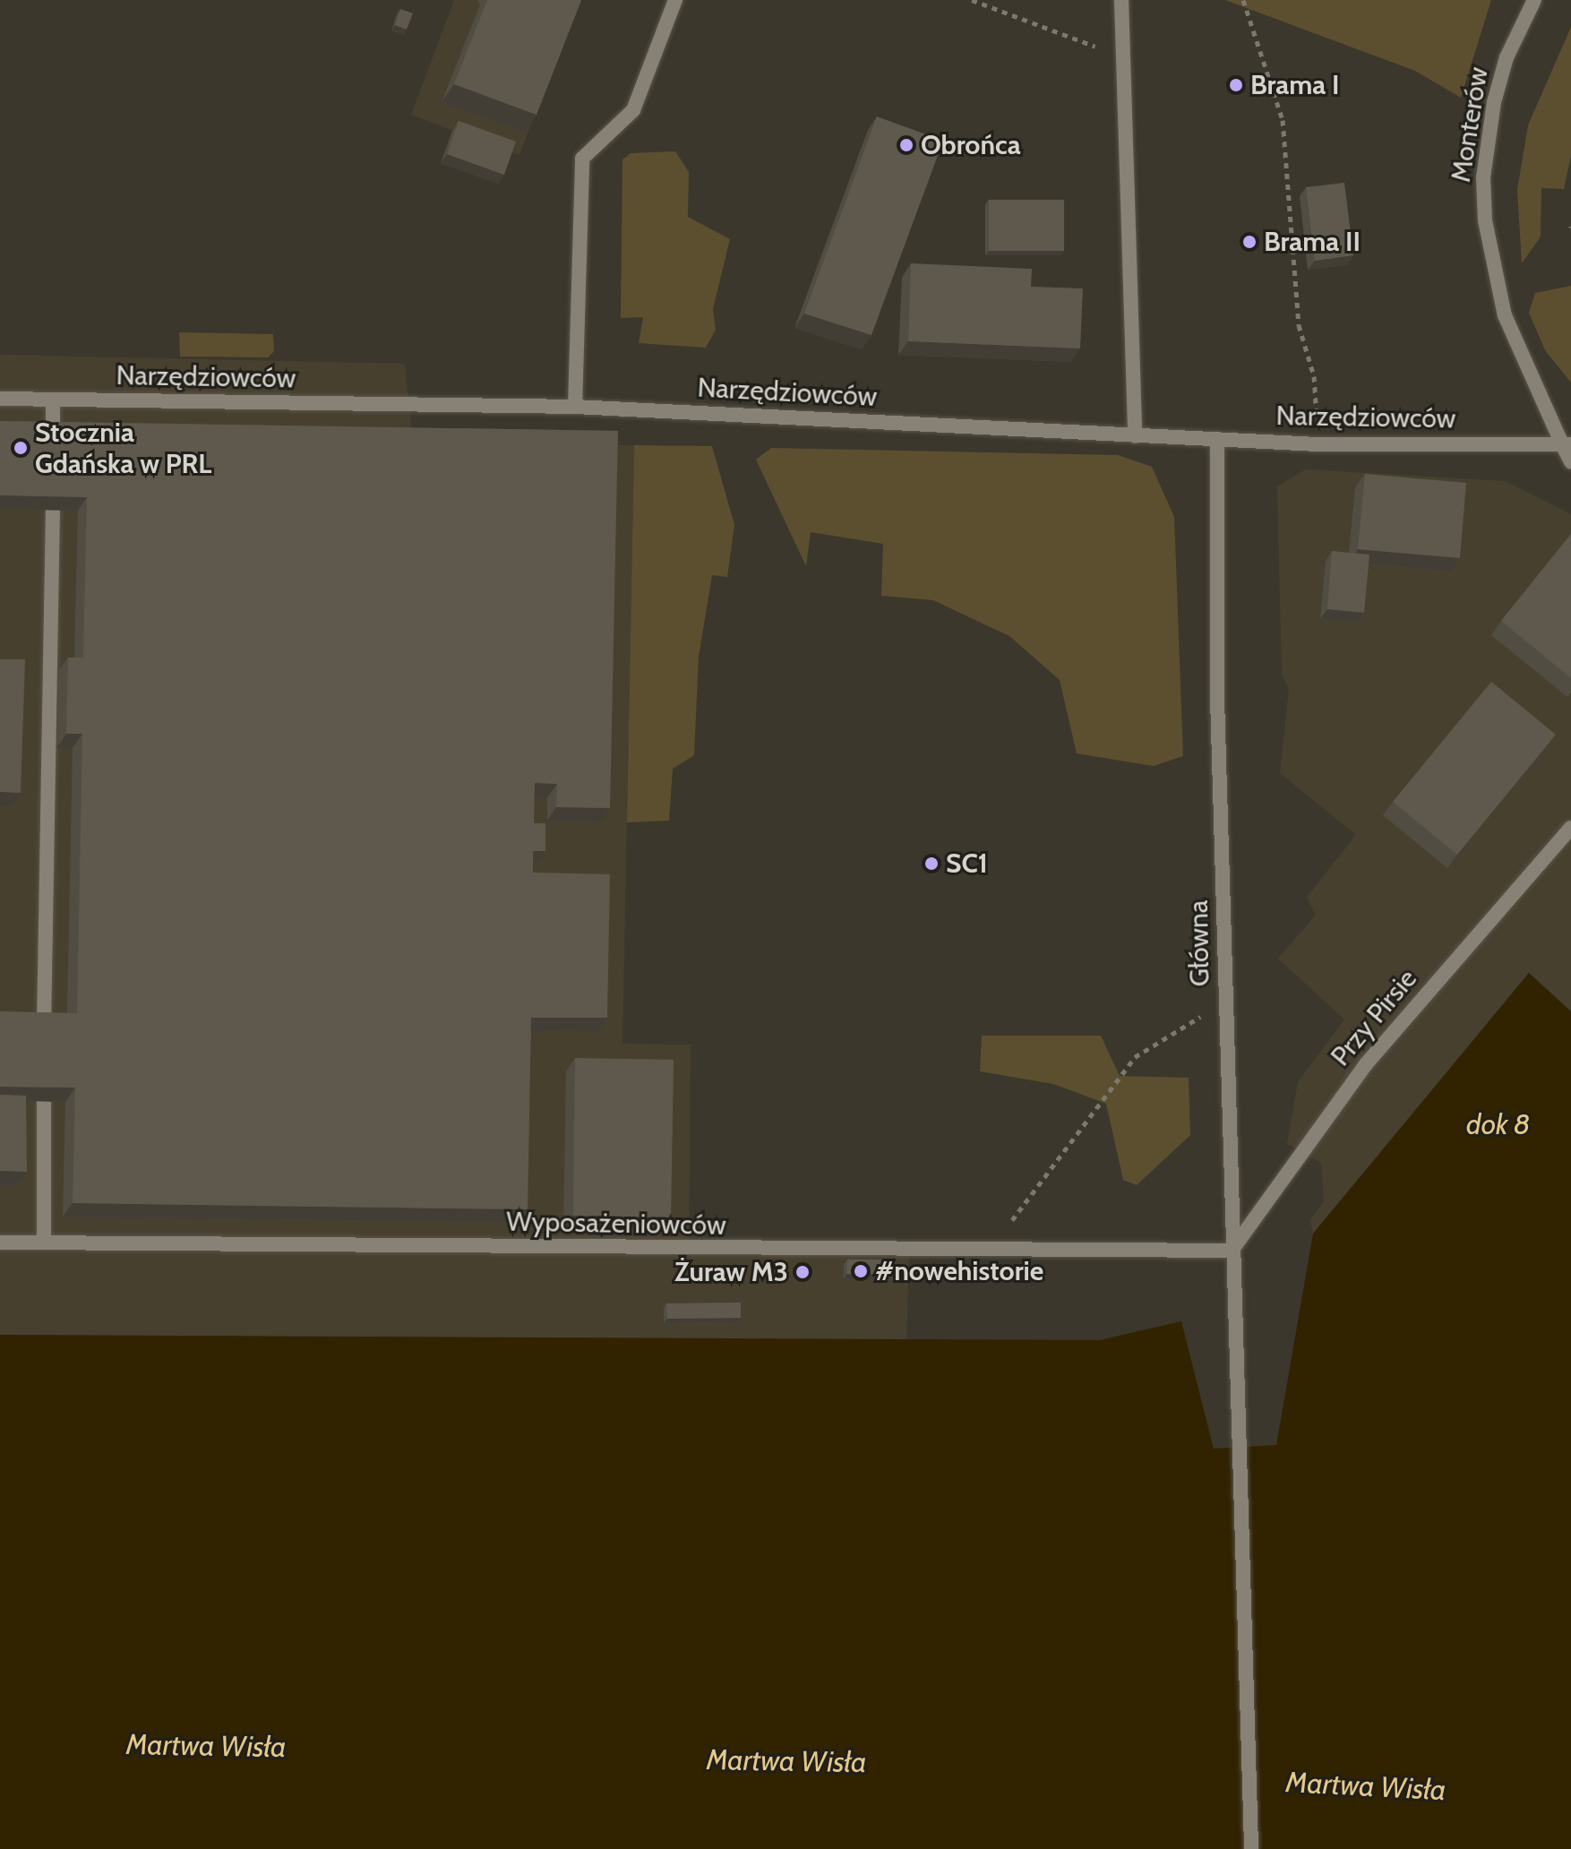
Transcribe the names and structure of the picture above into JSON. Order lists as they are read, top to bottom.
{
  "streets": {
    "street": [
      "Monterów",
      "Narzędziowców",
      "Główna",
      "Przy Pirsie",
      "Wyposażeniowców"
    ]
  },
  "crossings": [
    ["Monterów", "Narzędziowców"],
    ["Narzędziowców", "Główna"],
    ["Główna", "Przy Pirsie"],
    ["Główna", "Wyposażeniowców"],
    ["Przy Pirsie", "Wyposażeniowców"]
  ],
  "water": ["dok 8", "Martwa Wisła"],
  "places": [
    "Brama I",
    "Obrońca",
    "Brama II",
    "Stocznia Gdańska w PRL",
    "SC1",
    "#nowehistorie",
    "Żuraw M3"
  ]
}
